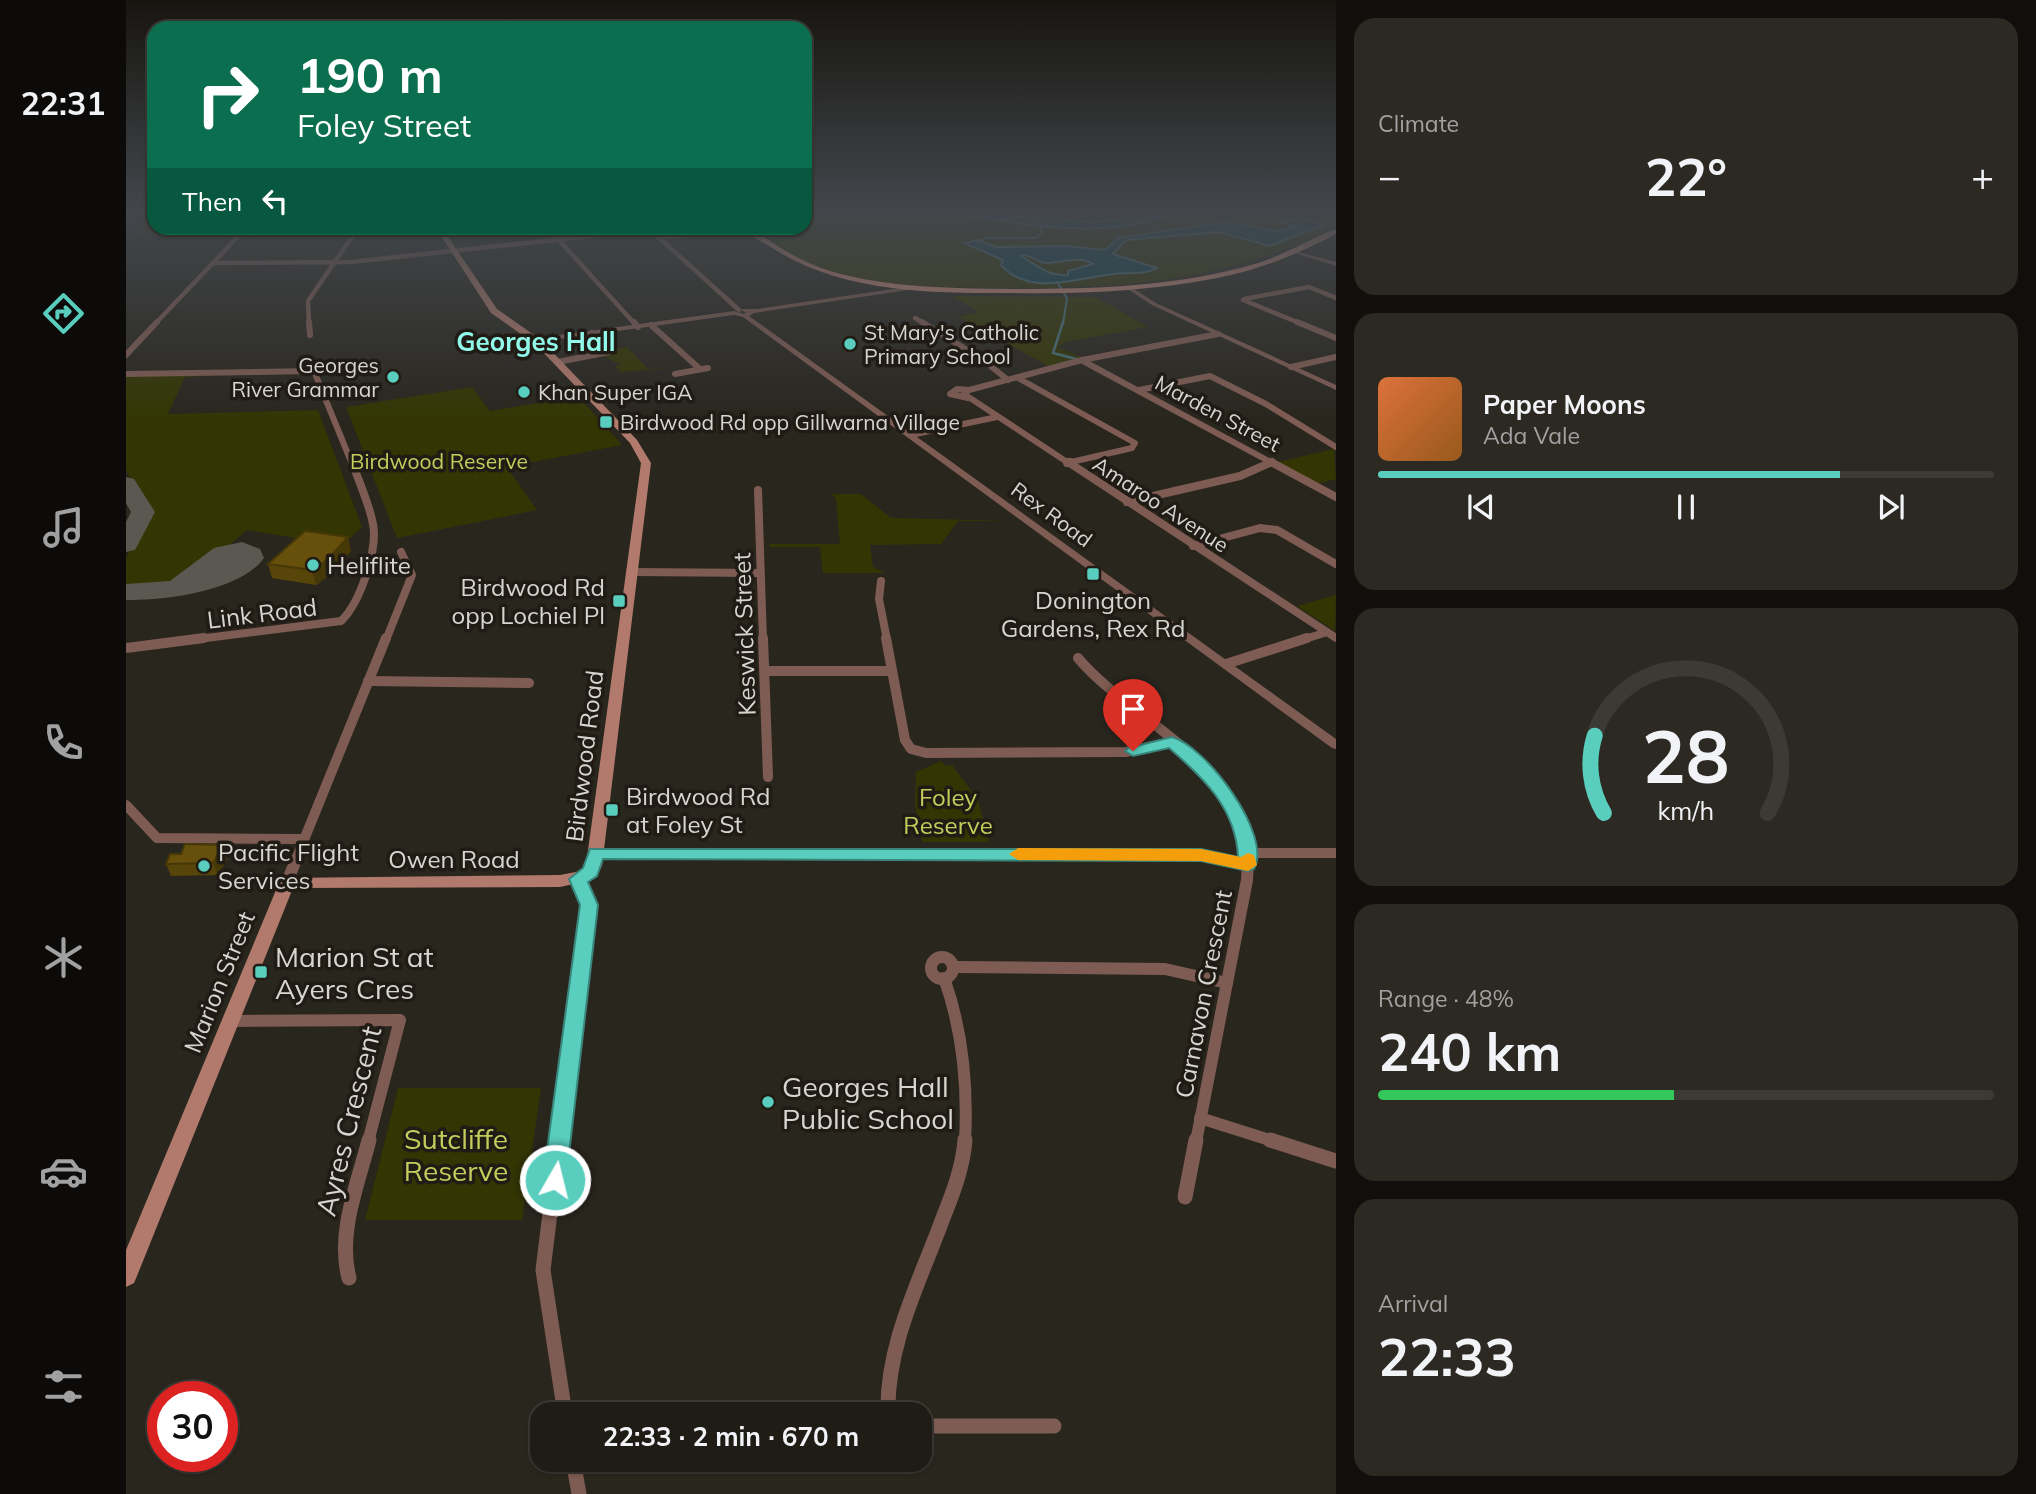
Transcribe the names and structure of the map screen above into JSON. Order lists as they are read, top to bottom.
{
  "streets": {
    "main road": ["Birdwood Road", "Owen Road", "Marion Street"],
    "street": [
      "Marden Street",
      "Amaroo Avenue",
      "Rex Road",
      "Link Road",
      "Keswick Street",
      "Carnavon Crescent",
      "Ayres Crescent"
    ]
  },
  "crossings": [
    ["Birdwood Road", "Owen Road"],
    ["Owen Road", "Marion Street"],
    ["Marion Street", "Ayres Crescent"]
  ],
  "districts": ["Georges Hall"],
  "parks": ["Birdwood Reserve", "Foley Reserve", "Sutcliffe Reserve"],
  "places": {
    "other": [
      "St Mary's Catholic Primary School",
      "Georges River Grammar",
      "Khan Super IGA",
      "Heliflite",
      "Pacific Flight Services",
      "Georges Hall Public School"
    ],
    "transit": [
      "Birdwood Rd opp Gillwarna Village",
      "Donington Gardens, Rex Rd",
      "Birdwood Rd opp Lochiel Pl",
      "Birdwood Rd at Foley St",
      "Marion St at Ayers Cres"
    ]
  },
  "page": {
    "tabs": "22:31",
    "tile": [
      "Climate",
      ["Range · 48%", "240 km"],
      ["Arrival", "22:33"]
    ],
    "turn": ["190 m", "Foley Street"],
    "heat": ["−", "22°", "+"],
    "then": "Then",
    "song": ["Paper Moons", "Ada Vale"],
    "limit": "30",
    "trip": "22:33 · 2 min · 670 m",
    "gauge": ["28", "km/h"]
  }
}
